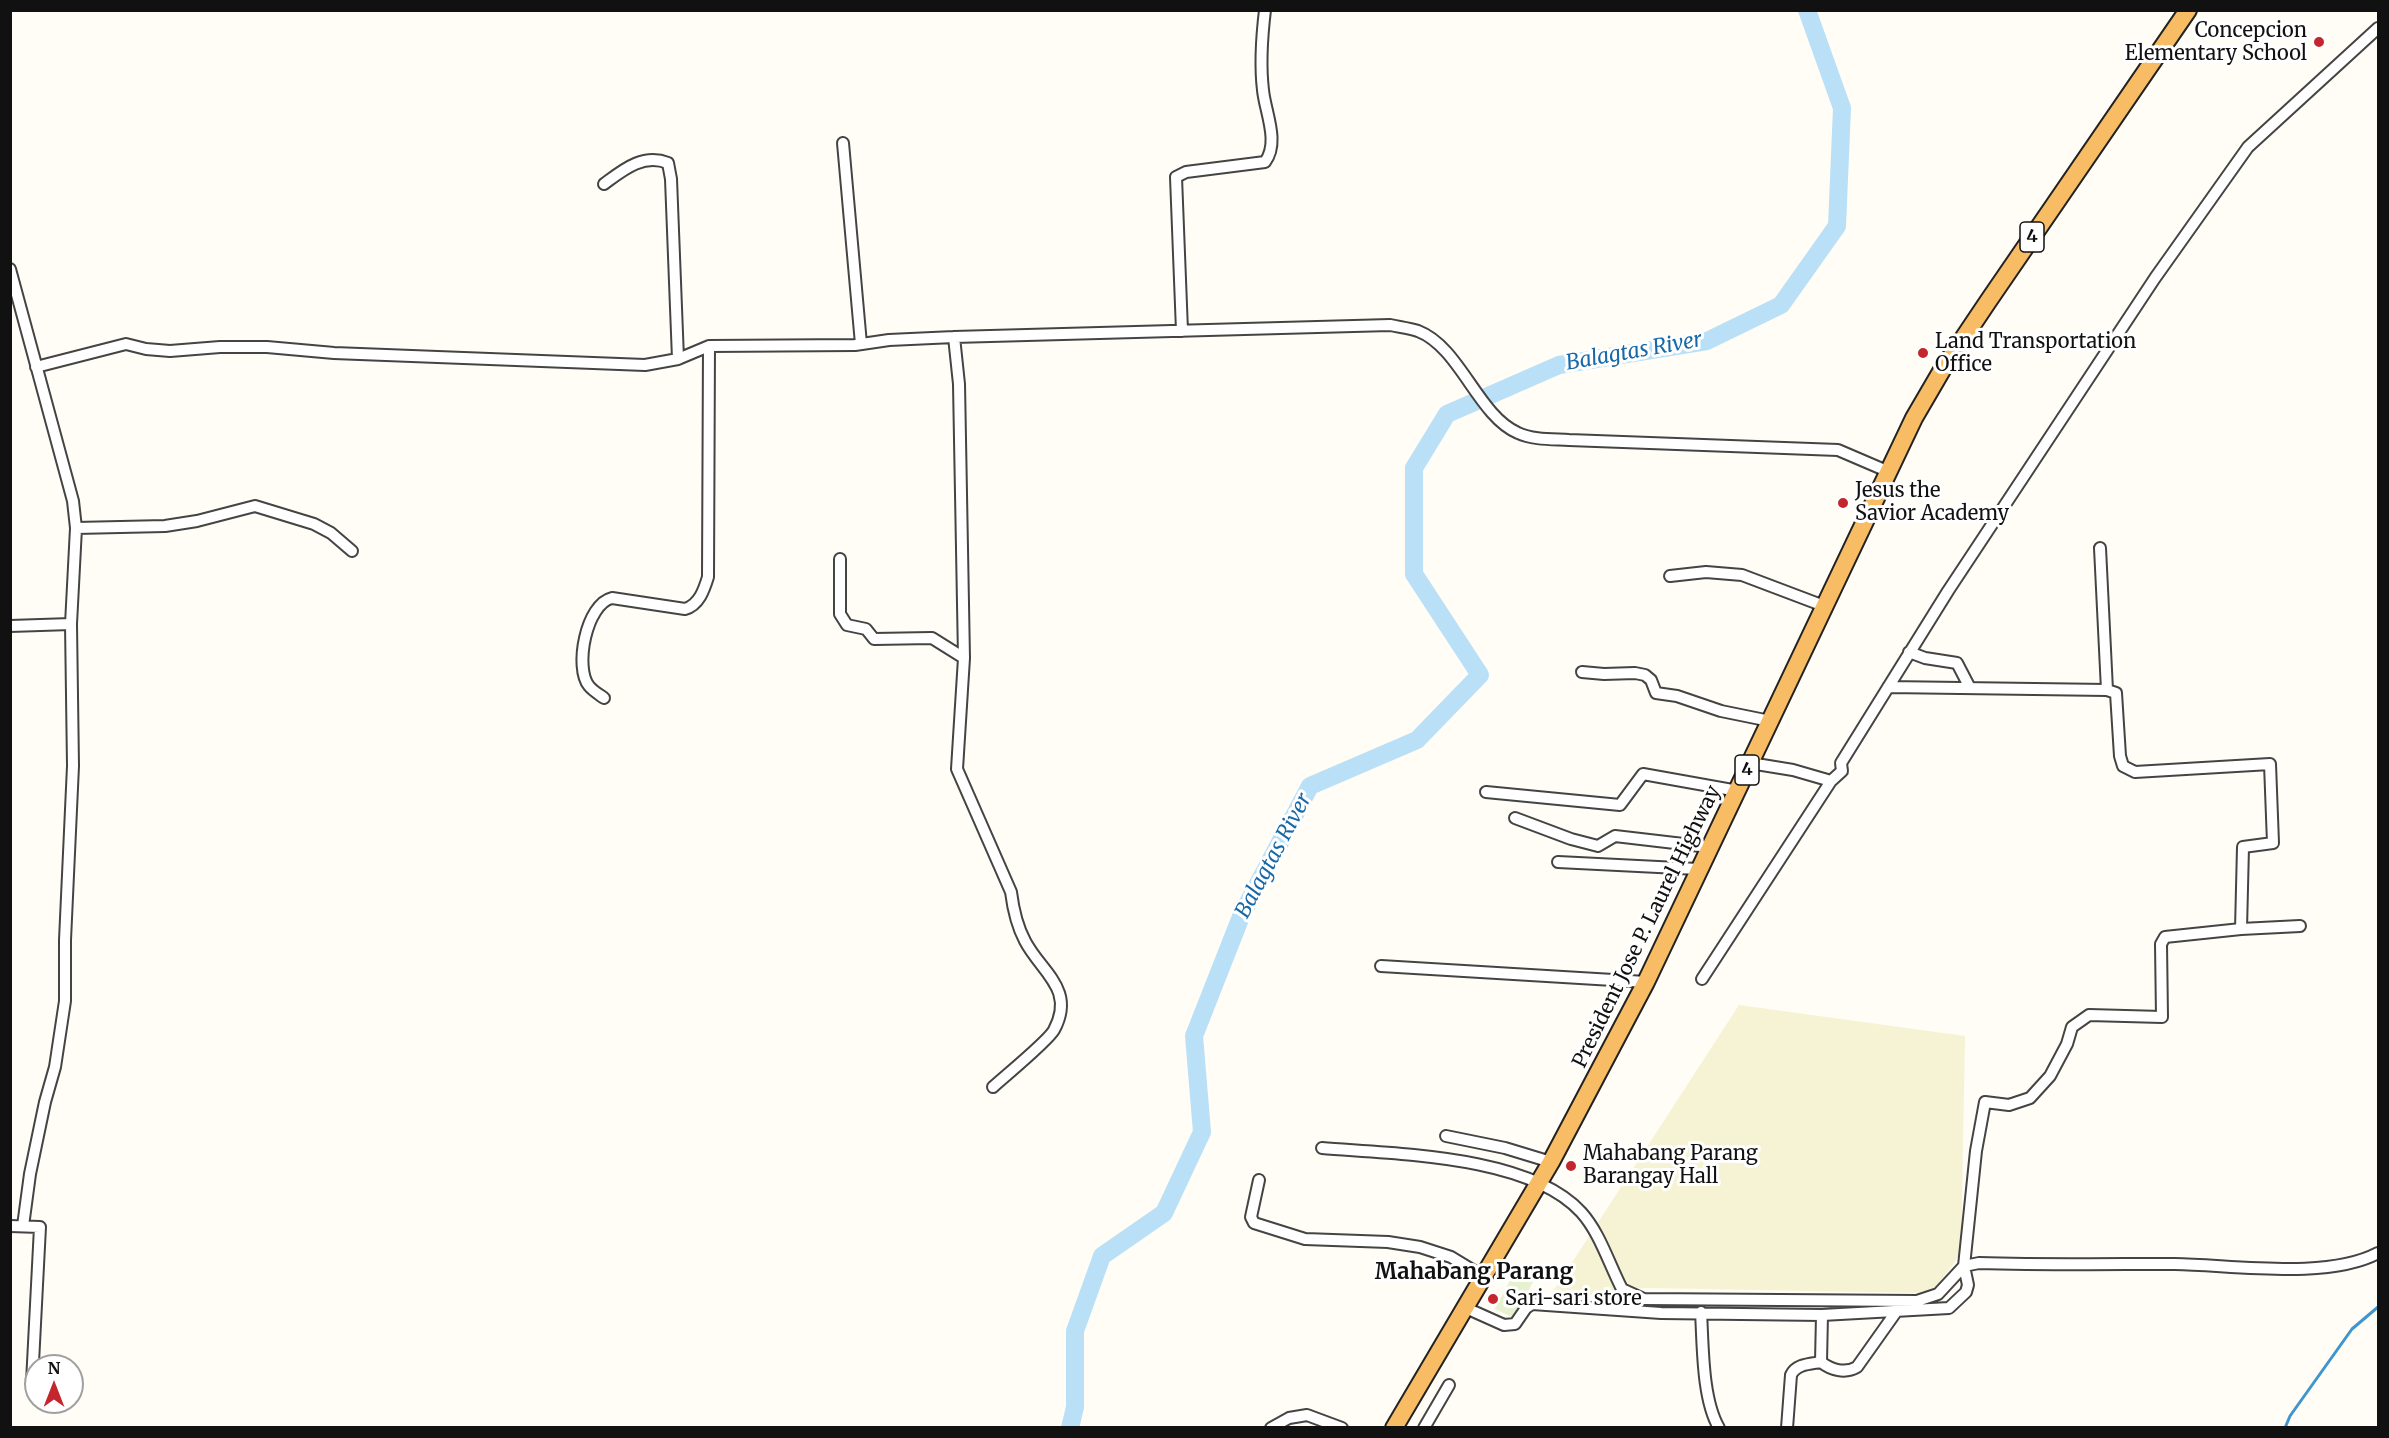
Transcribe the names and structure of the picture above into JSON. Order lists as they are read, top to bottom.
{
  "streets": {
    "highway": ["4", "President Jose P. Laurel Highway"]
  },
  "districts": ["Mahabang Parang"],
  "water": ["Balagtas River"],
  "places": [
    "Concepcion Elementary School",
    "Land Transportation Office",
    "Jesus the Savior Academy",
    "Mahabang Parang Barangay Hall",
    "Sari-sari store"
  ],
  "north": "top"
}
